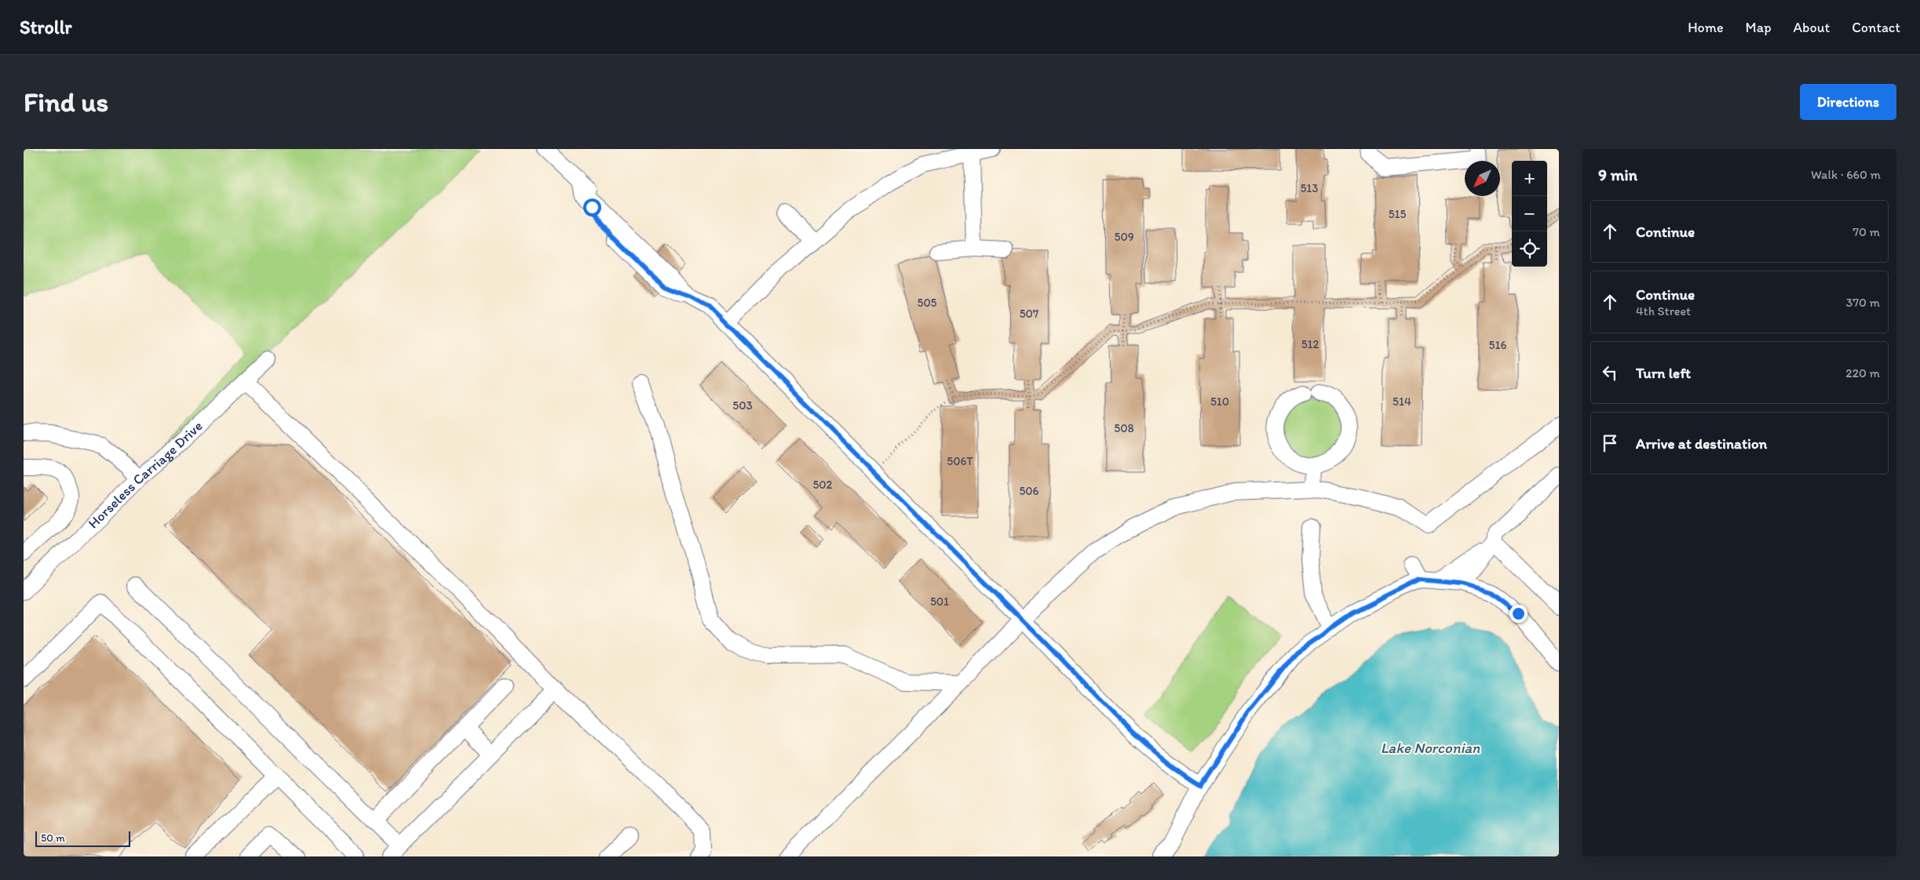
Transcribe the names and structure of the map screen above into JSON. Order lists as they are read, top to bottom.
{
  "streets": {
    "street": ["Horseless Carriage Drive"]
  },
  "water": ["Lake Norconian"],
  "house_numbers": [
    "513",
    "515",
    "509",
    "505",
    "507",
    "512",
    "516",
    "510",
    "514",
    "503",
    "508",
    "506T",
    "502",
    "506",
    "501"
  ],
  "scale_bar": "50 m",
  "north": "bottom left",
  "page": {
    "header": "Strollr",
    "nav": [
      "Home",
      "Map",
      "About",
      "Contact"
    ],
    "buttons": "Directions",
    "title": "Find us",
    "heading": ["9 min", "Walk · 660 m"],
    "map_buttons": ["+", "−"],
    "list": [
      ["Continue", "70 m"],
      ["Continue", "4th Street", "370 m"],
      ["Turn left", "220 m"],
      "Arrive at destination"
    ],
    "scale": "50 m"
  }
}
